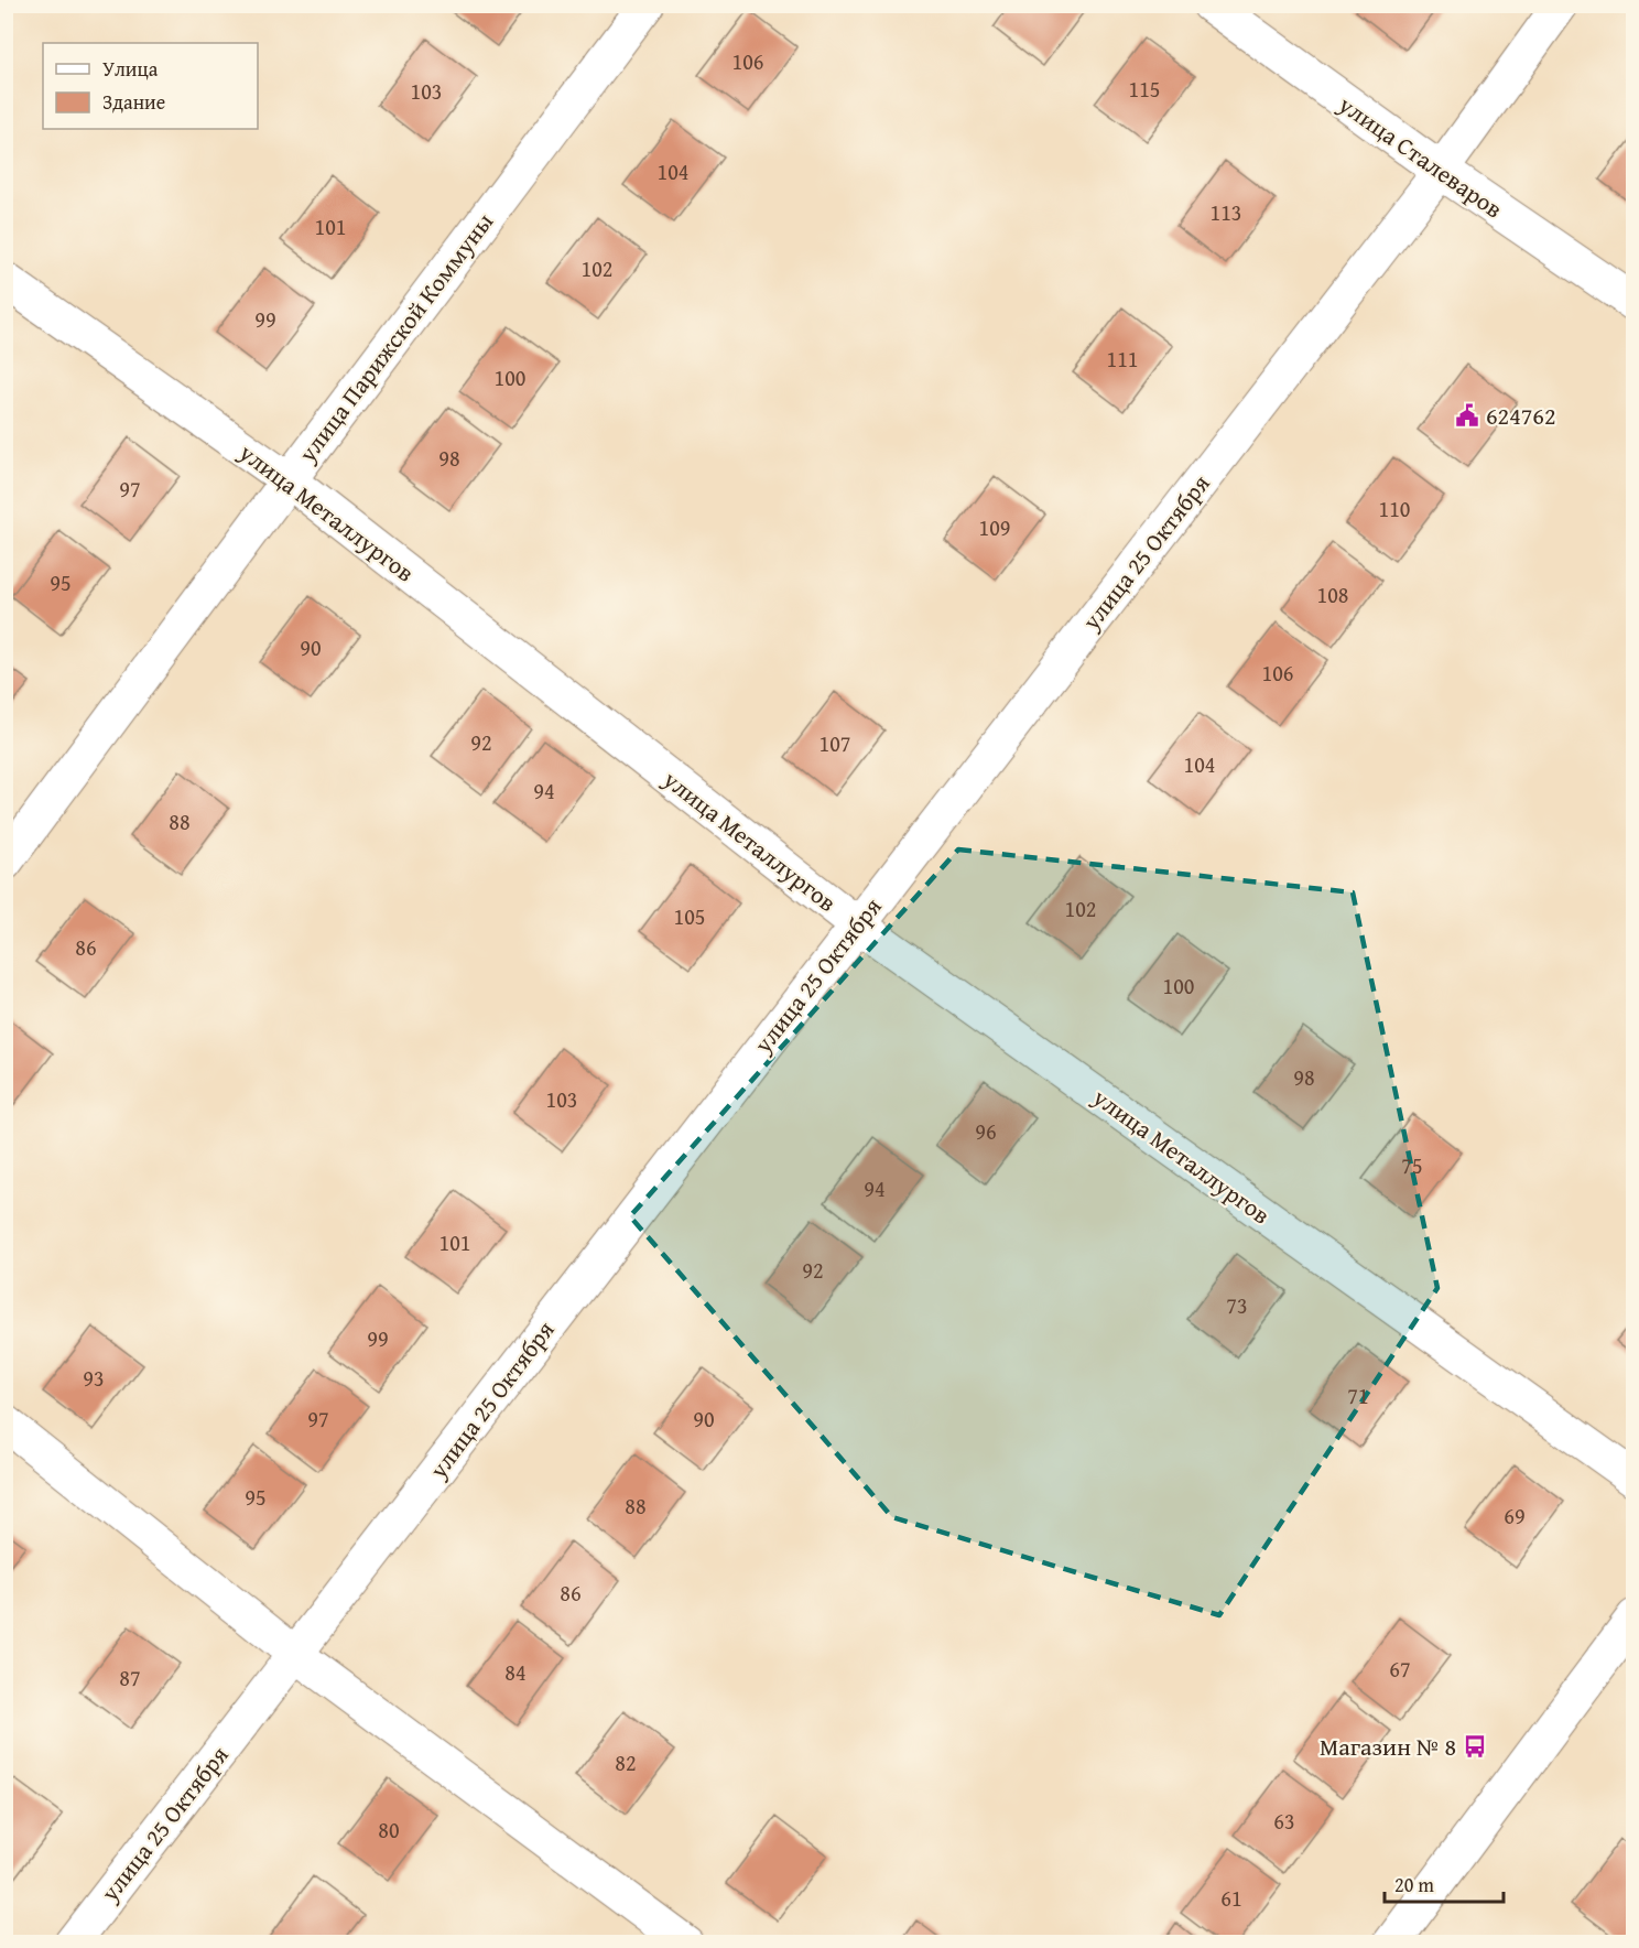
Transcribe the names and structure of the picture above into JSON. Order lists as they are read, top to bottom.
{
  "streets": {
    "main road": ["улица Сталеваров"],
    "street": ["улица Парижской Коммуны", "улица Металлургов", "улица 25 Октября"]
  },
  "crossings": [
    ["улица Сталеваров", "улица 25 Октября"],
    ["улица Парижской Коммуны", "улица Металлургов"],
    ["улица Металлургов", "улица 25 Октября"]
  ],
  "places": {
    "public building": ["624762"],
    "bus stop": ["Магазин № 8"]
  },
  "house_numbers": [
    "106",
    "115",
    "103",
    "104",
    "113",
    "101",
    "102",
    "99",
    "111",
    "100",
    "98",
    "97",
    "110",
    "109",
    "95",
    "108",
    "90",
    "106",
    "92",
    "107",
    "104",
    "94",
    "88",
    "102",
    "105",
    "86",
    "100",
    "98",
    "103",
    "96",
    "75",
    "94",
    "101",
    "92",
    "73",
    "99",
    "93",
    "71",
    "97",
    "90",
    "95",
    "88",
    "69",
    "86",
    "67",
    "84",
    "87",
    "82",
    "63",
    "80",
    "61"
  ],
  "legend": ["Улица", "Здание"],
  "scale_bar": "20 m"
}
